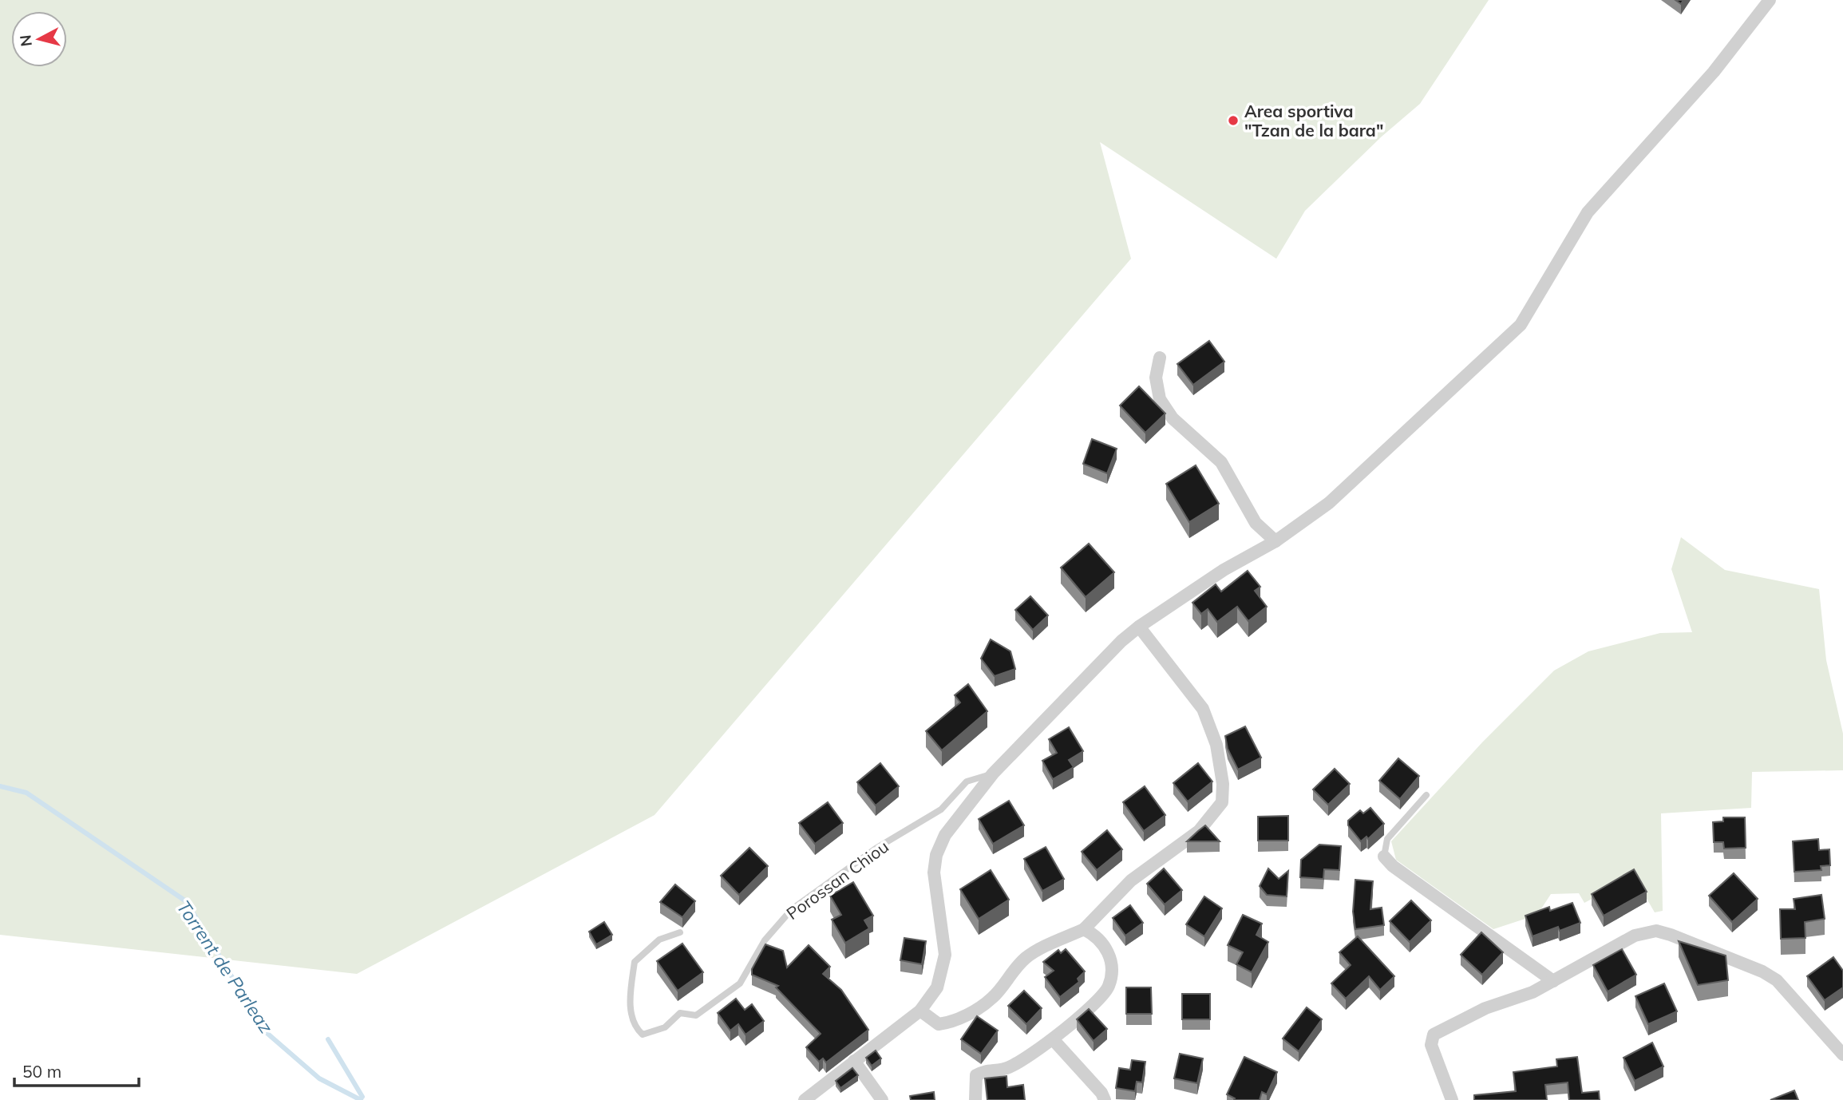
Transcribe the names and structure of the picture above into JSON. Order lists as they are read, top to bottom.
{
  "streets": {
    "street": ["Porossan Chiou"]
  },
  "water": ["Torrent de Parleaz"],
  "places": ["Area sportiva \"Tzan de la bara\""],
  "scale_bar": "50 m",
  "north": "left"
}
